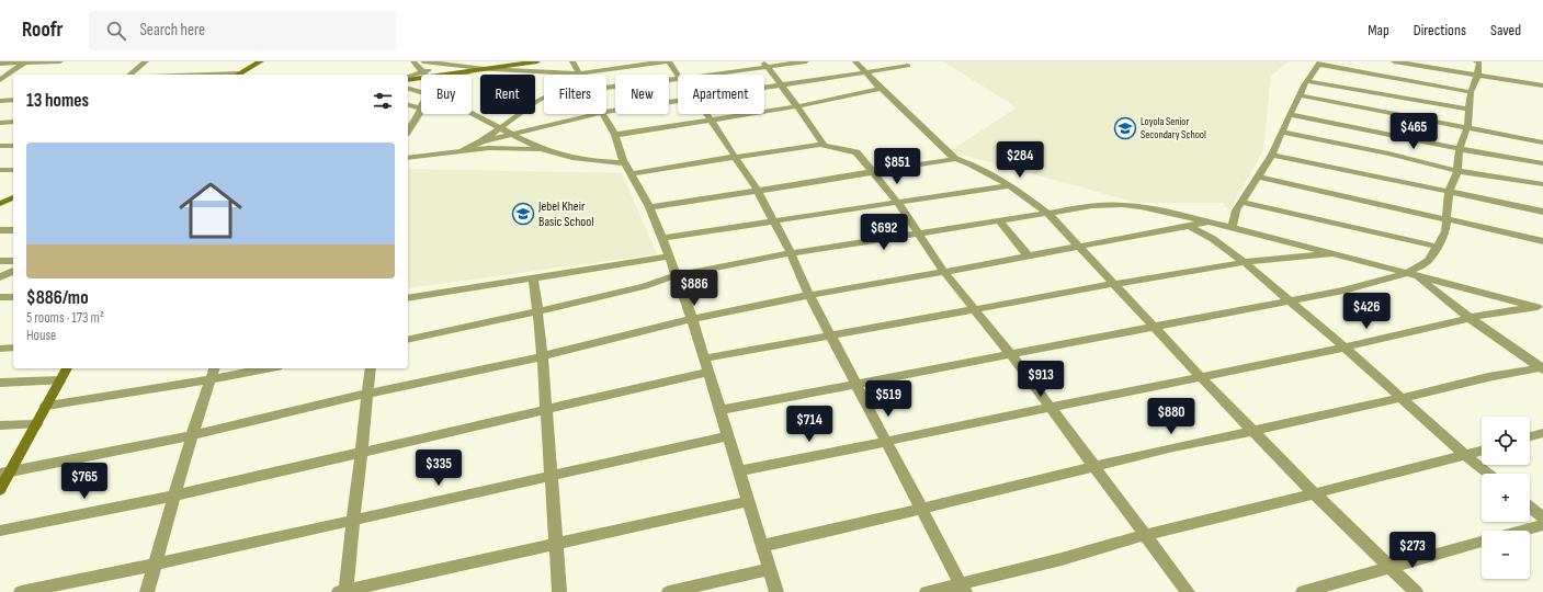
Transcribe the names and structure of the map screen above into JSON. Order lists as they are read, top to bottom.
{
  "places": {
    "school or university": ["Loyola Senior Secondary School", "Jebel Kheir Basic School"]
  },
  "page": {
    "header": "Roofr",
    "search": "Search here",
    "nav": ["Map", "Directions", "Saved"],
    "chip": [
      "Buy",
      "Rent",
      "Filters",
      "New",
      "Apartment"
    ],
    "heading": "13 homes",
    "price": [
      "$465",
      "$284",
      "$851",
      "$692",
      "$886",
      "$426",
      "$913",
      "$519",
      "$880",
      "$714",
      "$335",
      "$765",
      "$273"
    ],
    "list": [
      {
        "name": "$886/mo",
        "note": "5 rooms · 173 m² · House"
      }
    ],
    "map_buttons": ["+", "−"]
  }
}
